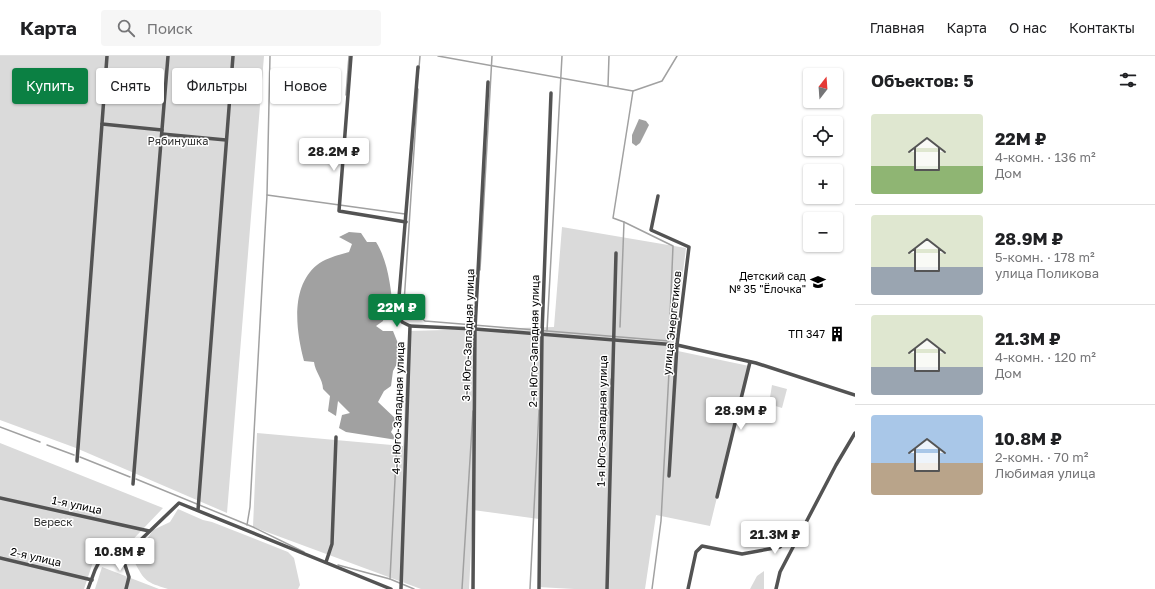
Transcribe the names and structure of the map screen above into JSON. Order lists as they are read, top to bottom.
{
  "streets": {
    "street": [
      "улица Энергетиков",
      "3-я Юго-Западная улица",
      "2-я Юго-Западная улица",
      "4-я Юго-Западная улица",
      "1-я Юго-Западная улица",
      "1-я улица",
      "2-я улица"
    ]
  },
  "parks": ["Рябинушка", "Вереск"],
  "places": {
    "school or university": ["Детский сад № 35 \"Ёлочка\""],
    "building": ["ТП 347"]
  },
  "north": "top",
  "page": {
    "header": "Карта",
    "search": "Поиск",
    "nav": [
      "Главная",
      "Карта",
      "О нас",
      "Контакты"
    ],
    "heading": "Объектов: 5",
    "map_buttons": ["+", "−"],
    "chip": [
      "Купить",
      "Снять",
      "Фильтры",
      "Новое"
    ],
    "list": [
      {
        "name": "22M ₽",
        "note": "4-комн. · 136 m² · Дом"
      },
      {
        "name": "28.9M ₽",
        "note": "5-комн. · 178 m² · улица Поликова"
      },
      {
        "name": "21.3M ₽",
        "note": "4-комн. · 120 m² · Дом"
      },
      {
        "name": "10.8M ₽",
        "note": "2-комн. · 70 m² · Любимая улица"
      }
    ],
    "price": [
      "28.2M ₽",
      "22M ₽",
      "28.9M ₽",
      "21.3M ₽",
      "10.8M ₽"
    ]
  }
}
